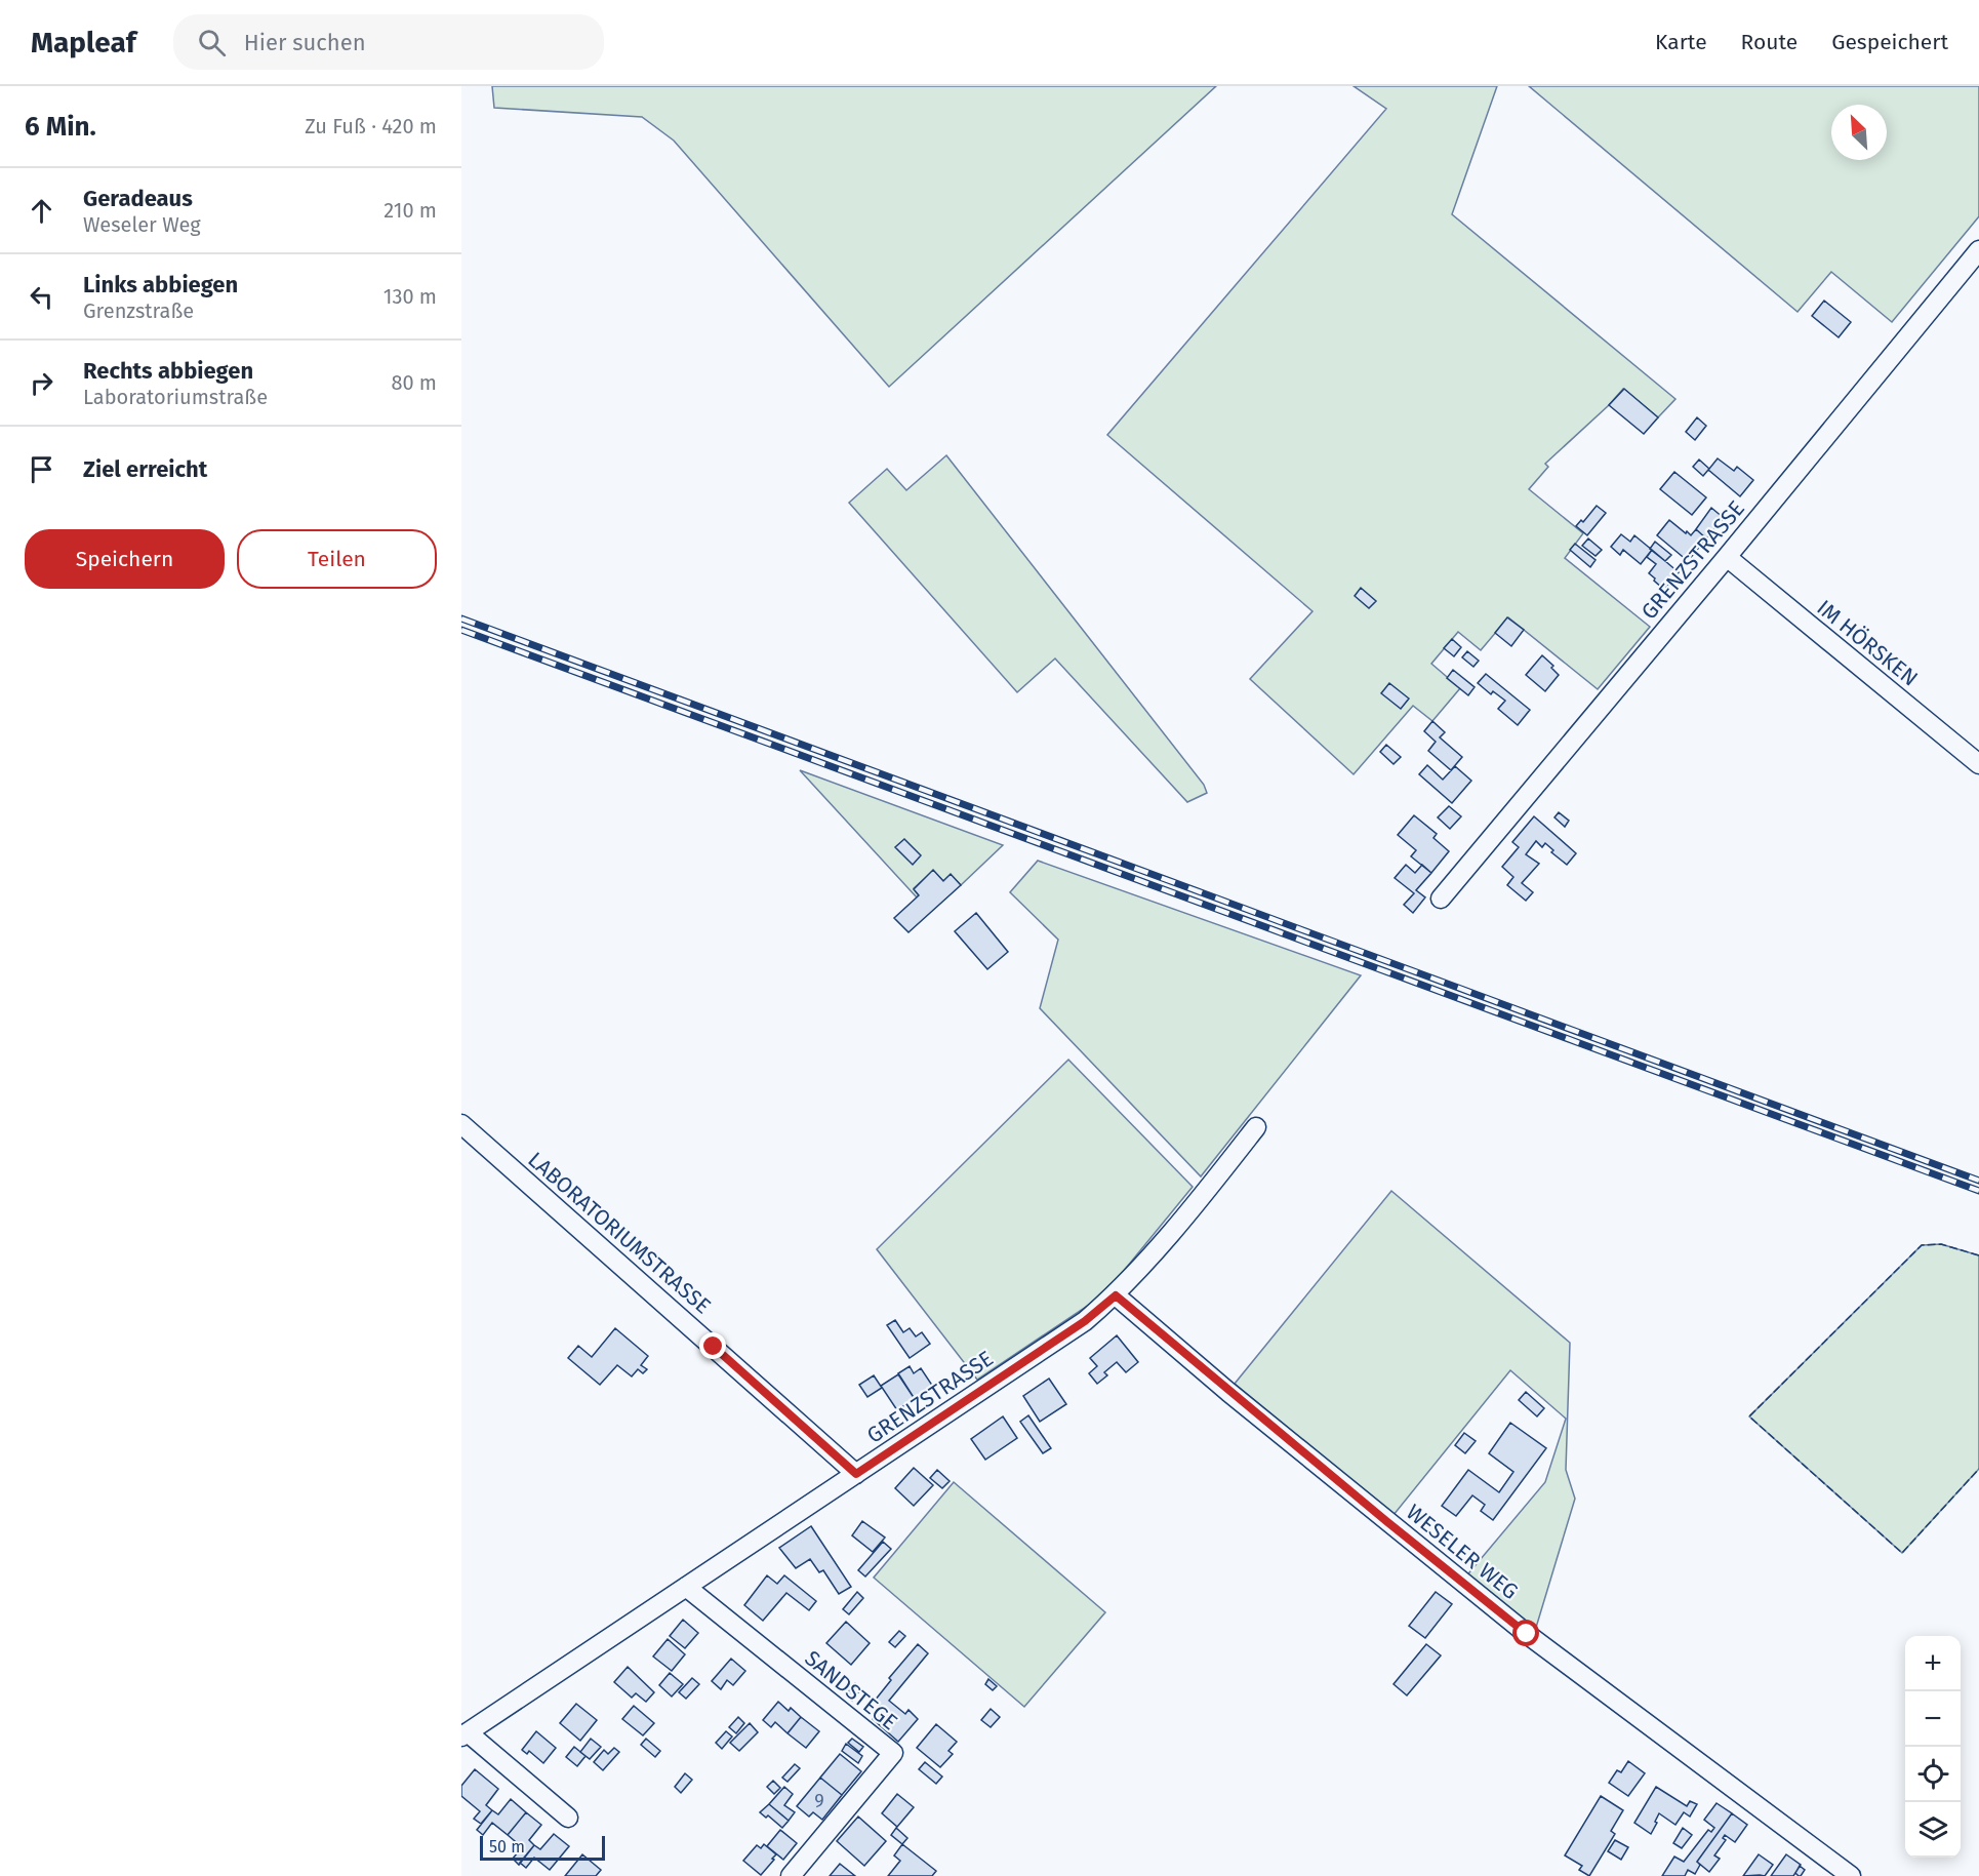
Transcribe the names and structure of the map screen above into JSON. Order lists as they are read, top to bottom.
{
  "streets": {
    "street": [
      "GRENZSTRASSE",
      "IM HÖRSKEN",
      "LABORATORIUMSTRASSE",
      "WESELER WEG",
      "SANDSTEGE"
    ]
  },
  "crossings": [
    ["GRENZSTRASSE", "IM HÖRSKEN"],
    ["GRENZSTRASSE", "LABORATORIUMSTRASSE"],
    ["GRENZSTRASSE", "WESELER WEG"],
    ["GRENZSTRASSE", "SANDSTEGE"]
  ],
  "house_numbers": ["9"],
  "scale_bar": "50 m",
  "north": "top left",
  "page": {
    "header": "Mapleaf",
    "search": "Hier suchen",
    "nav": ["Karte", "Route", "Gespeichert"],
    "heading": ["6 Min.", "Zu Fuß · 420 m"],
    "list": [
      ["Geradeaus", "Weseler Weg", "210 m"],
      ["Links abbiegen", "Grenzstraße", "130 m"],
      ["Rechts abbiegen", "Laboratoriumstraße", "80 m"],
      "Ziel erreicht"
    ],
    "buttons": ["Speichern", "Teilen"],
    "map_buttons": ["+", "−"],
    "scale": "50 m"
  }
}
